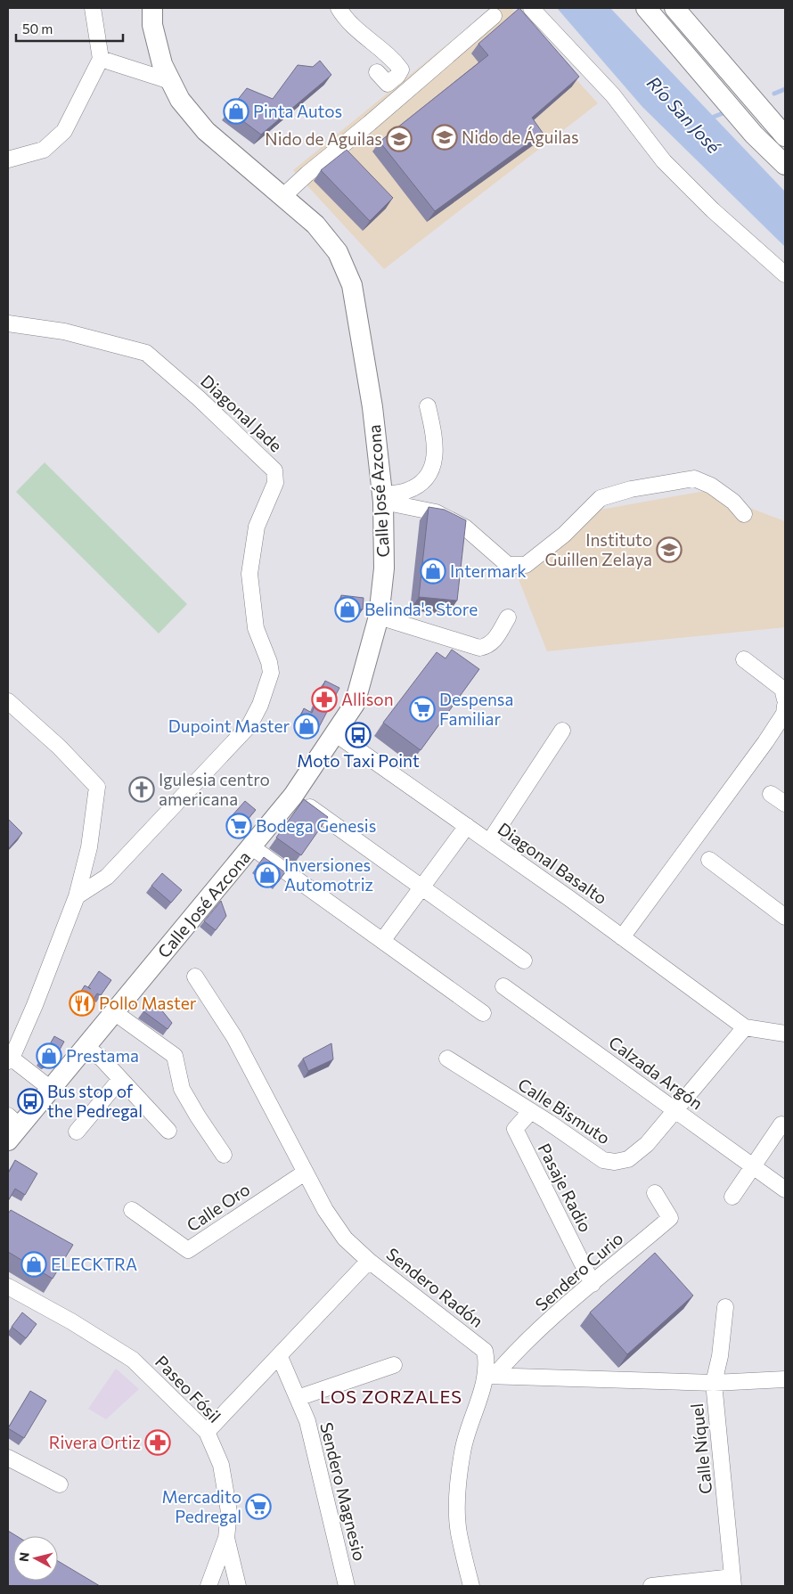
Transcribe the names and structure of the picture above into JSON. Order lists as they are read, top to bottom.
{
  "streets": {
    "main road": ["Calle José Azcona"],
    "street": [
      "Diagonal Jade",
      "Diagonal Basalto",
      "Calzada Argón",
      "Calle Bismuto",
      "Pasaje Radio",
      "Calle Oro",
      "Sendero Curio",
      "Sendero Radón",
      "Paseo Fósil",
      "Calle Níquel",
      "Sendero Magnesio"
    ]
  },
  "crossings": [
    ["Calle José Azcona", "Diagonal Basalto"],
    ["Diagonal Basalto", "Calle Bismuto"],
    ["Calzada Argón", "Calle Bismuto"],
    ["Calle Bismuto", "Pasaje Radio"],
    ["Pasaje Radio", "Sendero Curio"],
    ["Calle Oro", "Sendero Radón"],
    ["Sendero Curio", "Sendero Radón"]
  ],
  "districts": ["LOS ZORZALES"],
  "water": ["Río San José"],
  "places": {
    "shop": [
      "Pinta Autos",
      "Intermark",
      "Belinda's Store",
      "Dupoint Master",
      "Inversiones Automotriz",
      "Prestama",
      "ELECKTRA"
    ],
    "school or university": ["Nido de Águilas", "Nido de Aguilas", "Instituto Guillen Zelaya"],
    "pharmacy": ["Allison", "Rivera Ortiz"],
    "supermarket": ["Despensa Familiar", "Bodega Genesis", "Mercadito Pedregal"],
    "bus stop": ["Moto Taxi Point", "Bus stop of the Pedregal"],
    "church": ["Igulesia centro americana"],
    "restaurant": ["Pollo Master"]
  },
  "scale_bar": "50 m",
  "north": "left"
}
